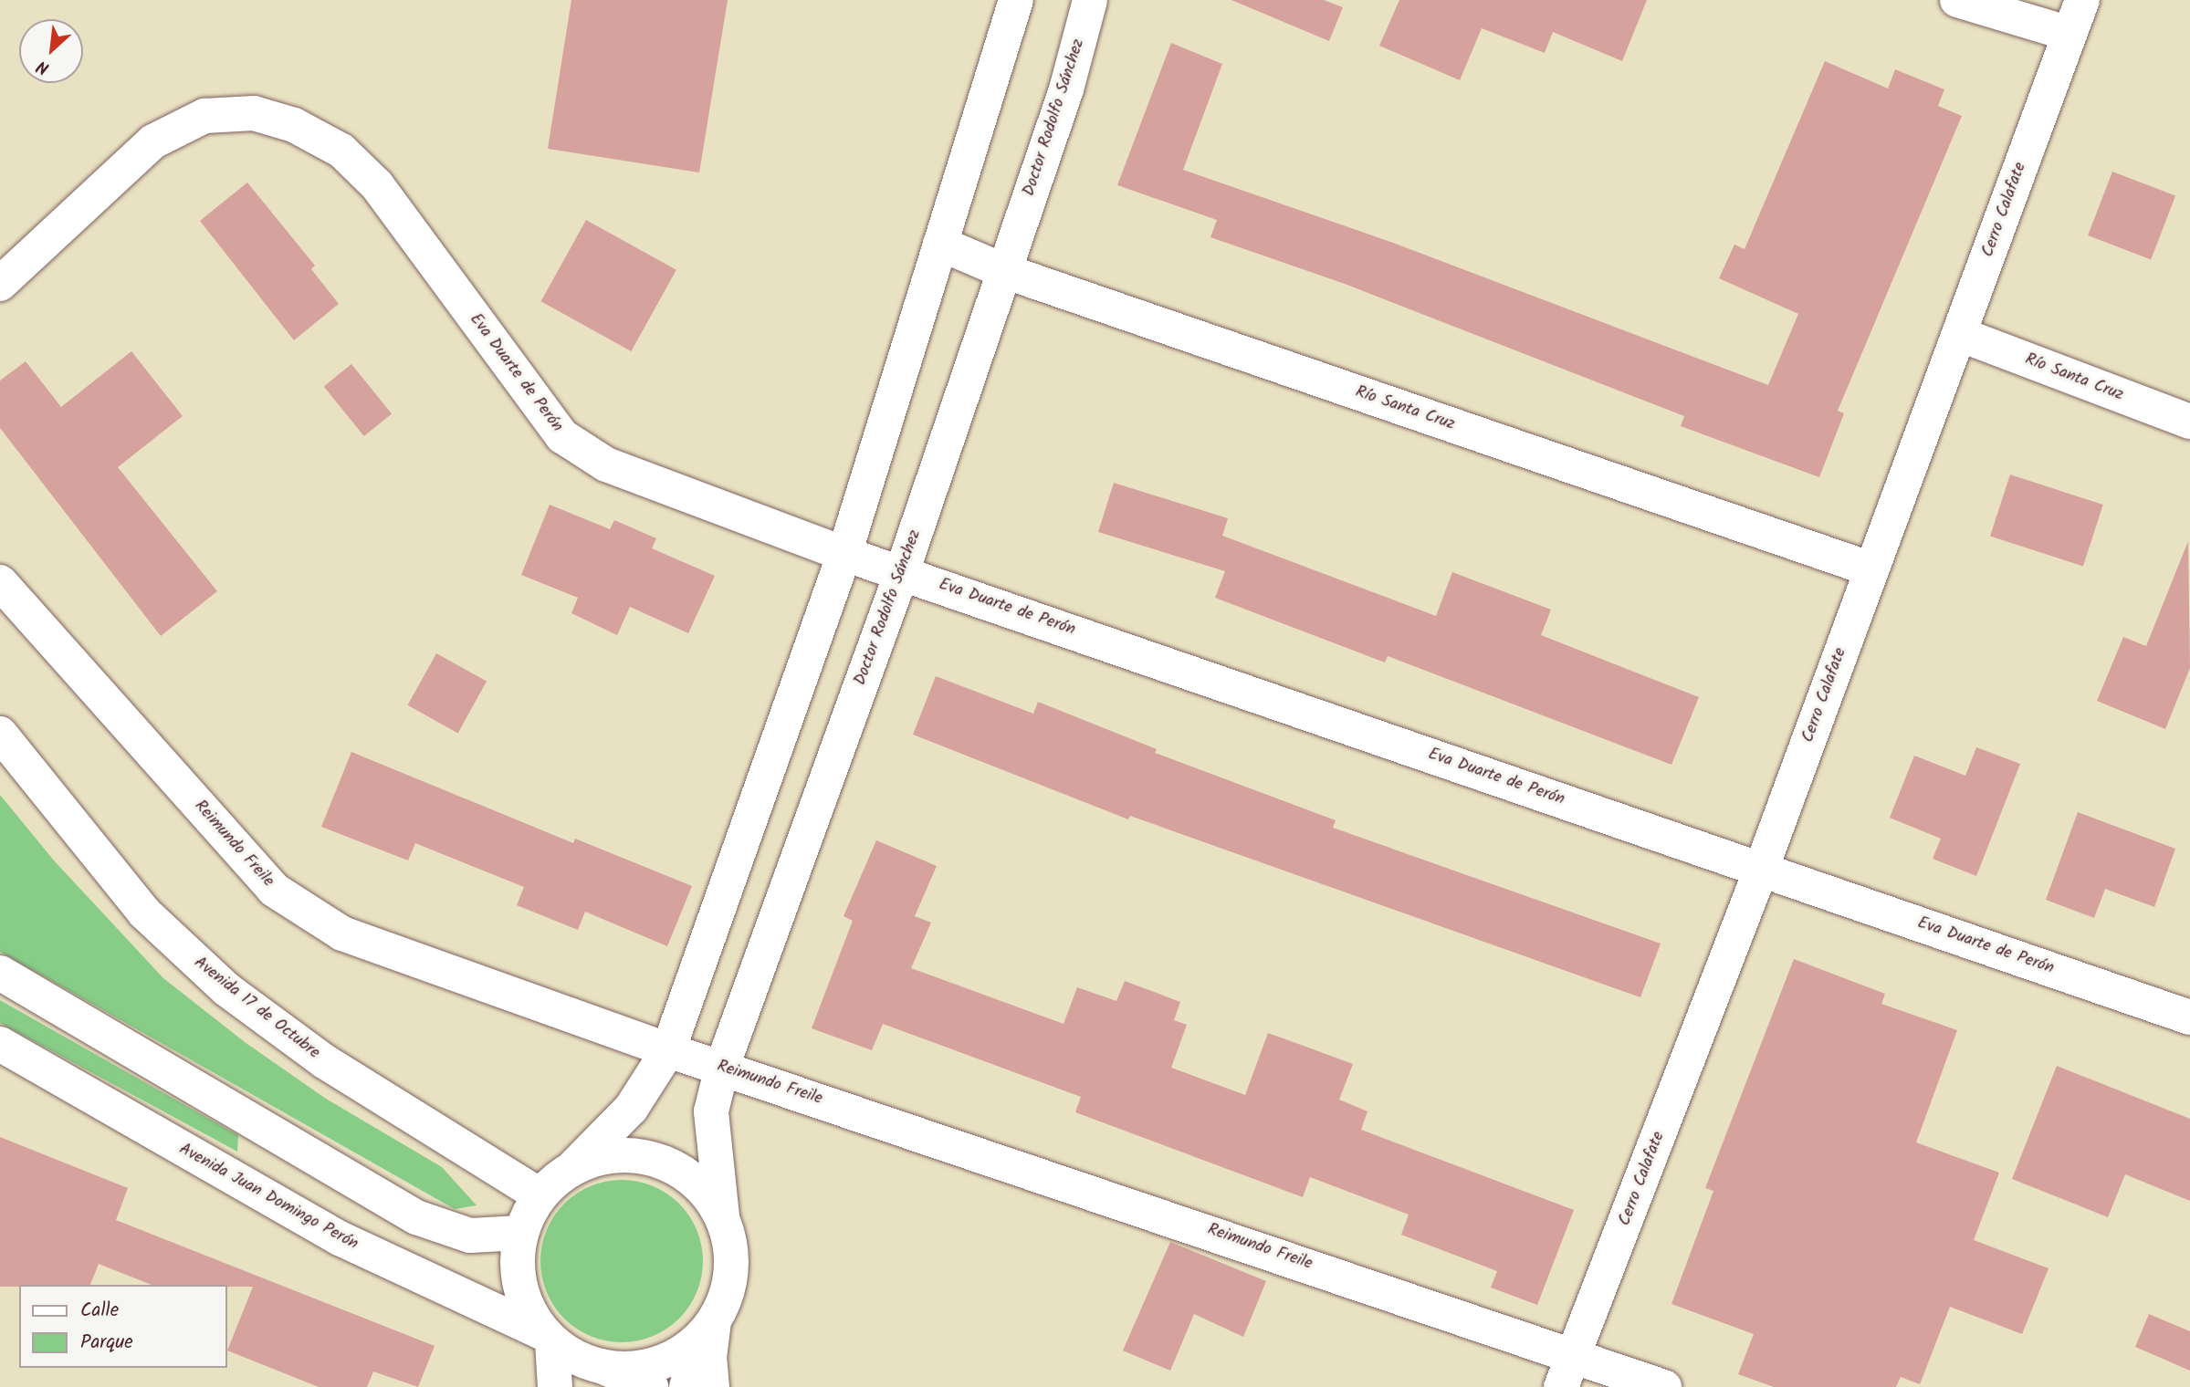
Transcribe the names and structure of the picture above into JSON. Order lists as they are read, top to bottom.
{
  "streets": {
    "street": [
      "Doctor Rodolfo Sánchez",
      "Cerro Calafate",
      "Eva Duarte de Perón",
      "Río Santa Cruz",
      "Reimundo Freile",
      "Avenida 17 de Octubre",
      "Avenida Juan Domingo Perón"
    ]
  },
  "crossings": [
    ["Doctor Rodolfo Sánchez", "Eva Duarte de Perón"],
    ["Doctor Rodolfo Sánchez", "Río Santa Cruz"],
    ["Doctor Rodolfo Sánchez", "Reimundo Freile"],
    ["Doctor Rodolfo Sánchez", "Avenida 17 de Octubre"],
    ["Doctor Rodolfo Sánchez", "Avenida Juan Domingo Perón"],
    ["Cerro Calafate", "Eva Duarte de Perón"],
    ["Cerro Calafate", "Río Santa Cruz"],
    ["Cerro Calafate", "Reimundo Freile"],
    ["Avenida 17 de Octubre", "Avenida Juan Domingo Perón"]
  ],
  "legend": ["Calle", "Parque"],
  "north": "bottom left"
}
